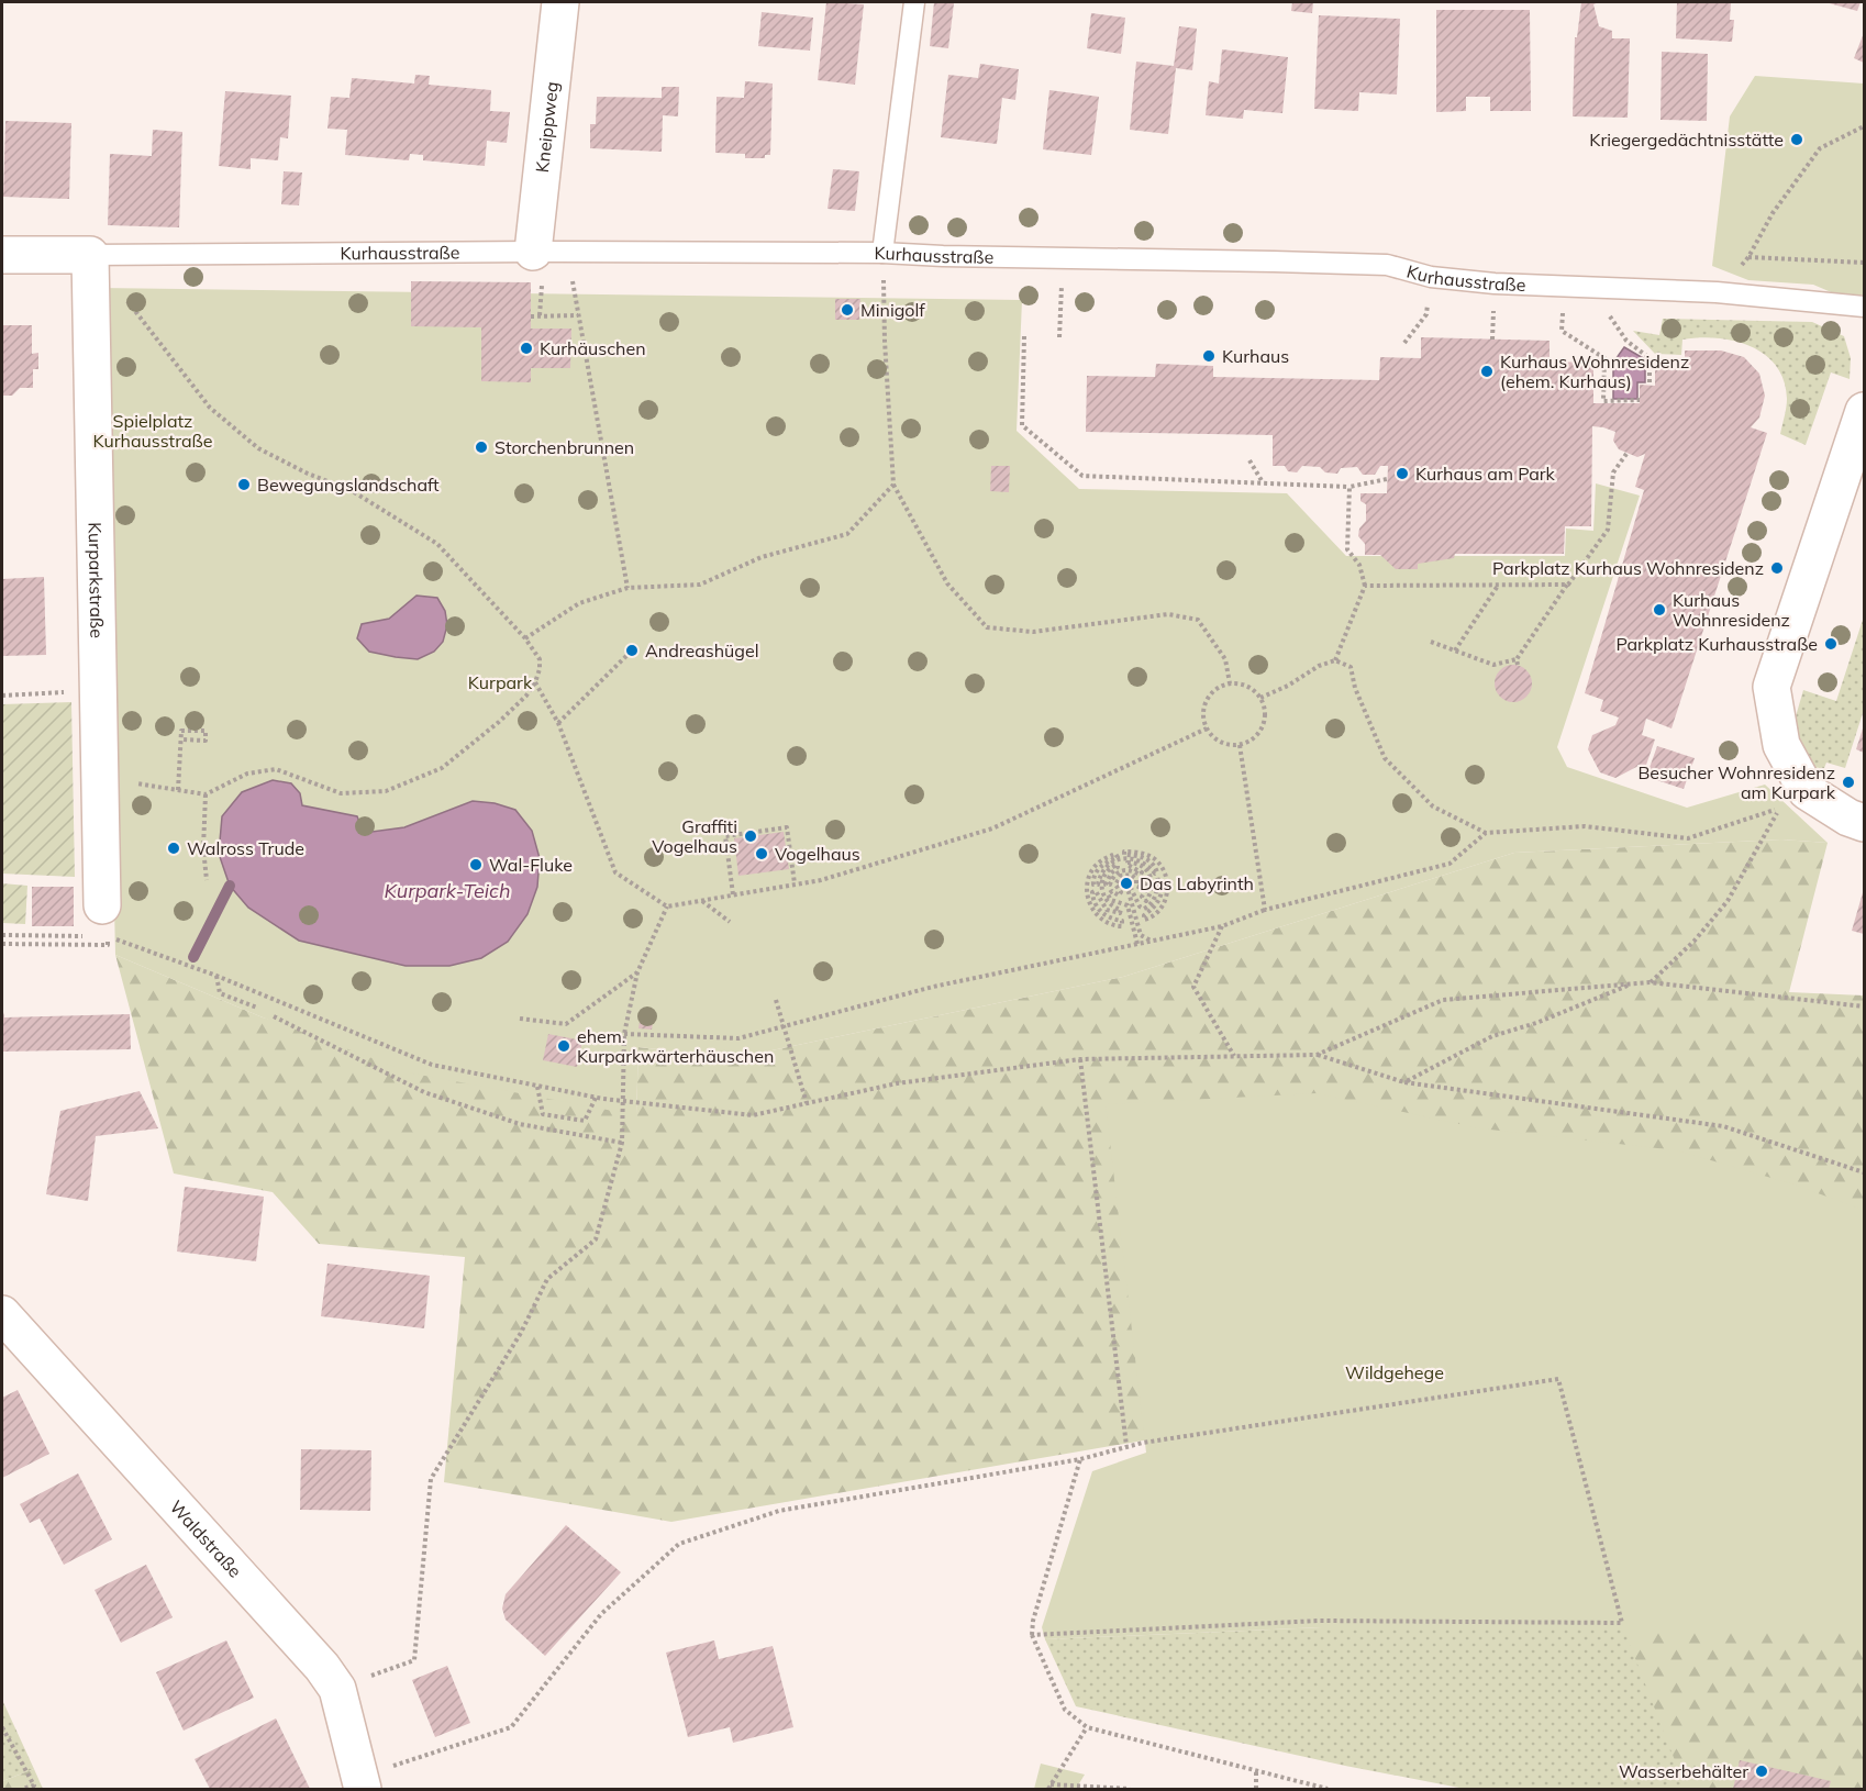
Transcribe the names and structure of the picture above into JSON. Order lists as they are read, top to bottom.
{
  "streets": {
    "street": [
      "Kneippweg",
      "Kurhausstraße",
      "Kurparkstraße",
      "Waldstraße"
    ]
  },
  "crossings": [
    ["Kneippweg", "Kurhausstraße"],
    ["Kurhausstraße", "Kurparkstraße"]
  ],
  "water": ["Kurpark-Teich"],
  "parks": ["Spielplatz Kurhausstraße", "Kurpark", "Wildgehege"],
  "places": [
    "Kriegergedächtnisstätte",
    "Minigolf",
    "Kurhäuschen",
    "Kurhaus",
    "Kurhaus Wohnresidenz (ehem. Kurhaus)",
    "Storchenbrunnen",
    "Kurhaus am Park",
    "Bewegungslandschaft",
    "Parkplatz Kurhaus Wohnresidenz",
    "Kurhaus Wohnresidenz",
    "Parkplatz Kurhausstraße",
    "Andreashügel",
    "Besucher Wohnresidenz am Kurpark",
    "Graffiti Vogelhaus",
    "Walross Trude",
    "Vogelhaus",
    "Wal-Fluke",
    "Das Labyrinth",
    "ehem. Kurparkwärterhäuschen",
    "Wasserbehälter"
  ]
}
